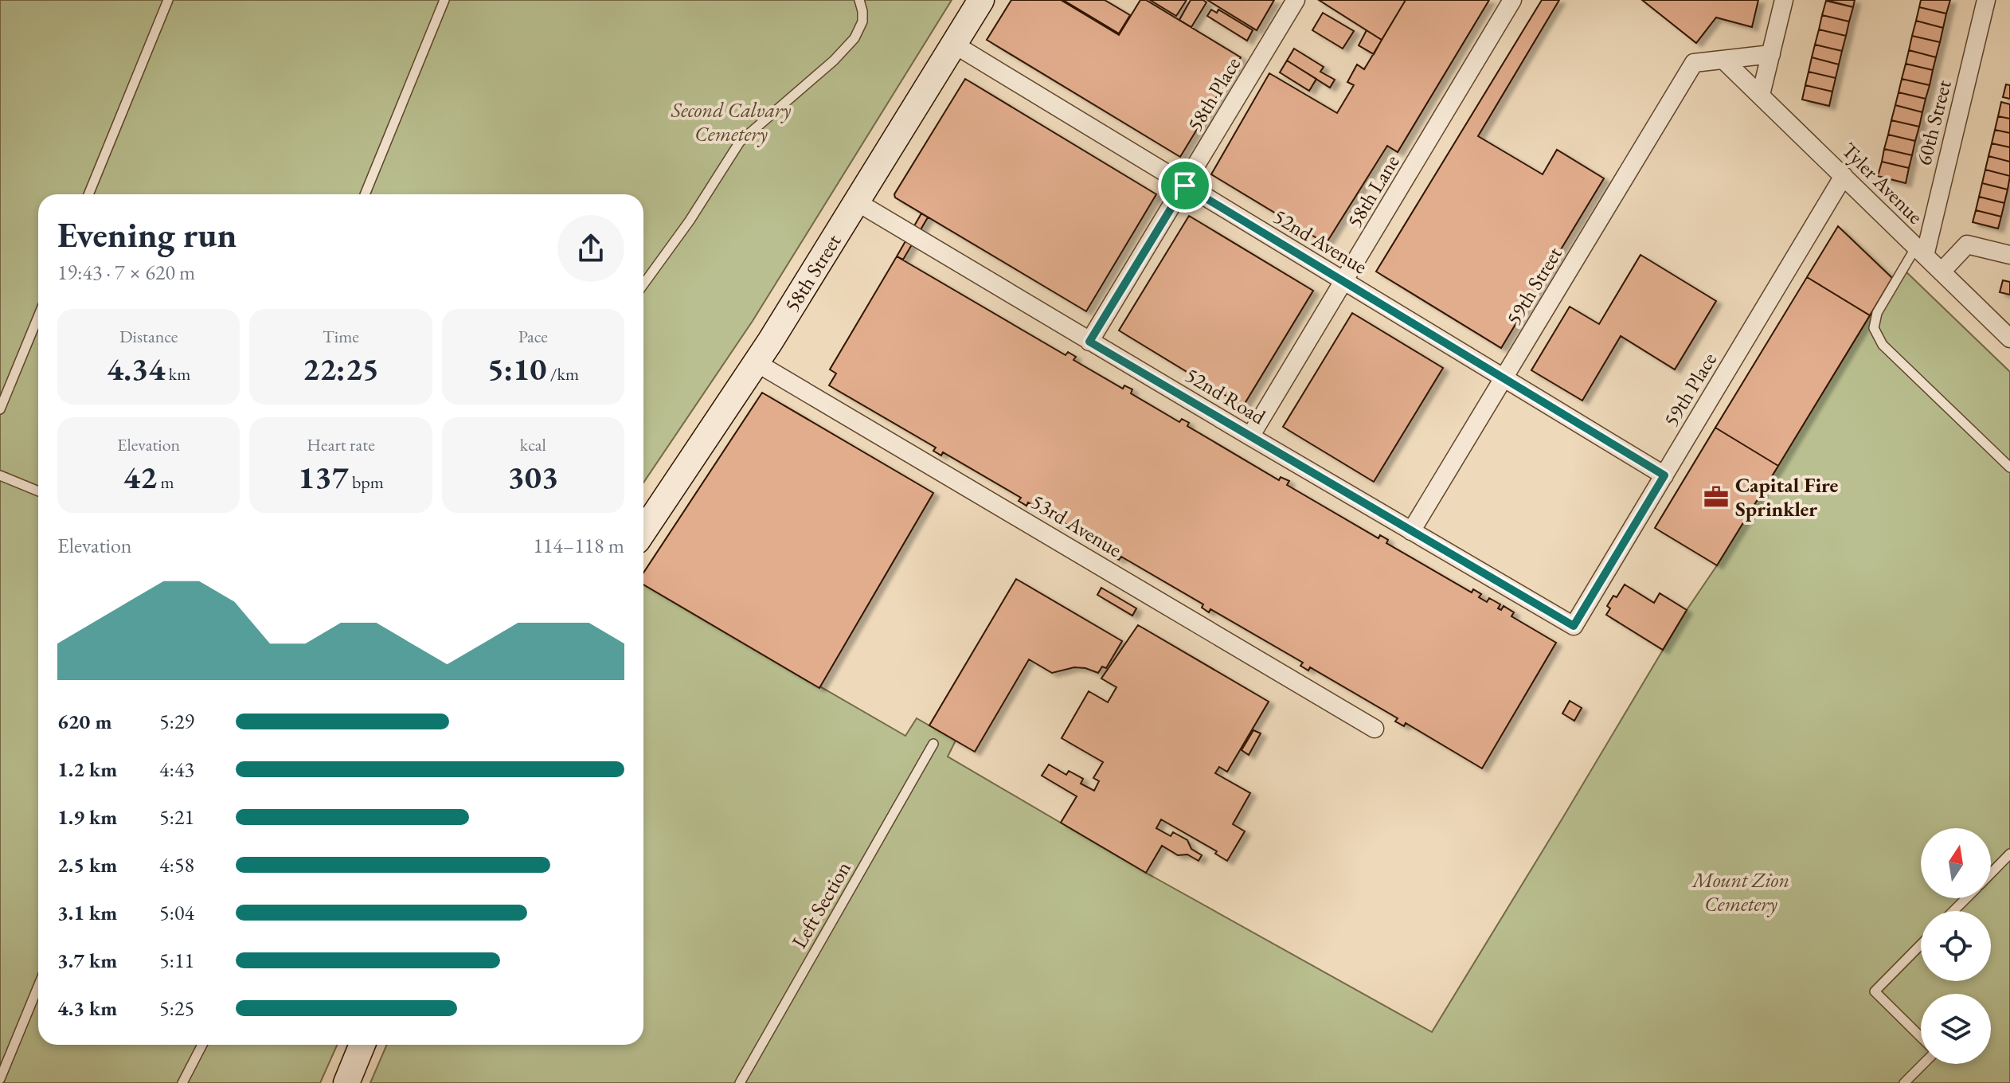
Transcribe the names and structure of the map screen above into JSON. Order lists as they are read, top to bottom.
{
  "streets": {
    "main road": ["58th Street"],
    "street": [
      "58th Place",
      "60th Street",
      "Tyler Avenue",
      "58th Lane",
      "52nd Avenue",
      "59th Street",
      "59th Place",
      "52nd Road",
      "53rd Avenue"
    ],
    "lane": ["Left Section"]
  },
  "crossings": [
    ["58th Place", "52nd Avenue"],
    ["58th Place", "52nd Road"],
    ["60th Street", "Tyler Avenue"],
    ["Tyler Avenue", "59th Street"],
    ["Tyler Avenue", "59th Place"],
    ["58th Lane", "52nd Avenue"],
    ["58th Lane", "52nd Road"],
    ["52nd Avenue", "58th Street"],
    ["52nd Avenue", "59th Street"],
    ["52nd Avenue", "59th Place"],
    ["58th Street", "52nd Road"],
    ["58th Street", "53rd Avenue"],
    ["59th Street", "52nd Road"],
    ["59th Place", "52nd Road"]
  ],
  "parks": ["Second Calvary Cemetery", "Mount Zion Cemetery"],
  "places": {
    "office": ["Capital Fire Sprinkler"]
  },
  "north": "top",
  "page": {
    "heading": ["Evening run", "19:43 · 7 × 620 m"],
    "stats": [
      ["Distance", "4.34 km"],
      ["Time", "22:25"],
      ["Pace", "5:10 /km"],
      ["Elevation", "42 m"],
      ["Heart rate", "137 bpm"],
      ["kcal", "303"]
    ],
    "chart": ["Elevation", "114–118 m"],
    "list": [
      {
        "name": "620 m",
        "note": "5:29"
      },
      {
        "name": "1.2 km",
        "note": "4:43"
      },
      {
        "name": "1.9 km",
        "note": "5:21"
      },
      {
        "name": "2.5 km",
        "note": "4:58"
      },
      {
        "name": "3.1 km",
        "note": "5:04"
      },
      {
        "name": "3.7 km",
        "note": "5:11"
      },
      {
        "name": "4.3 km",
        "note": "5:25"
      }
    ]
  }
}
